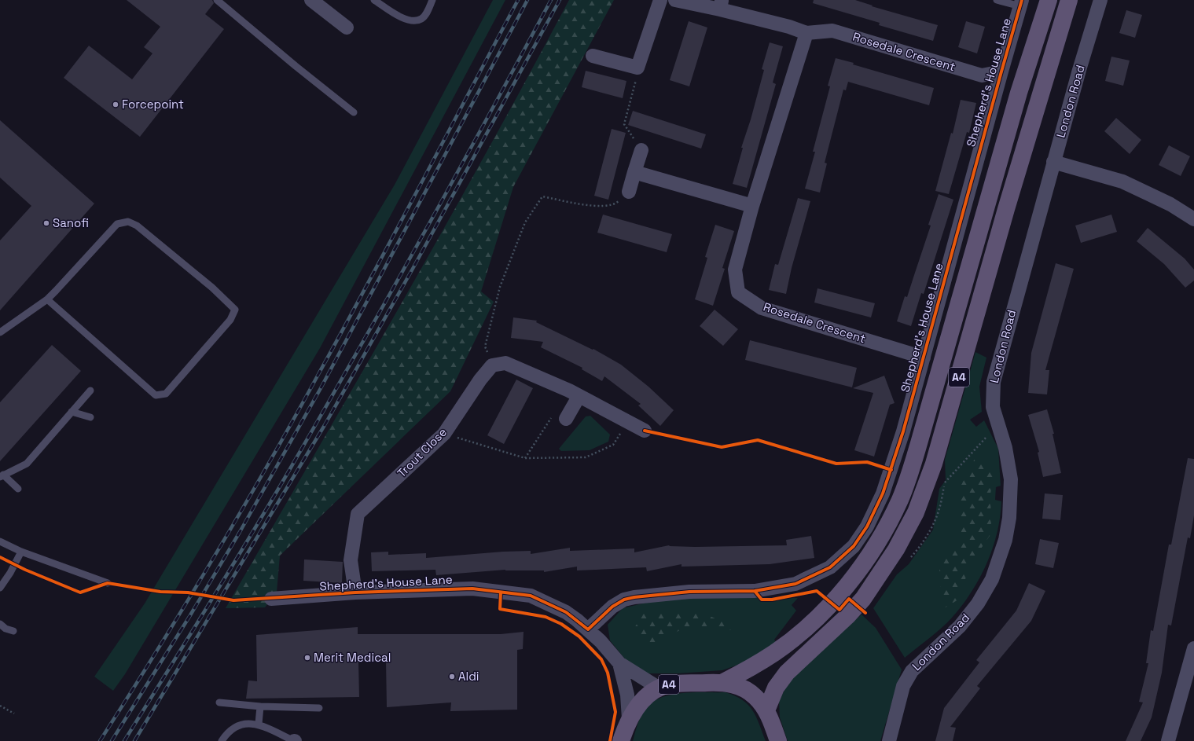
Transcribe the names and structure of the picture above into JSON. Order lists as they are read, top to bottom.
{
  "streets": {
    "main road": ["A4"],
    "street": [
      "Rosedale Crescent",
      "Shepherd's House Lane",
      "London Road",
      "Trout Close"
    ]
  },
  "crossings": [
    ["Rosedale Crescent", "Shepherd's House Lane"],
    ["Shepherd's House Lane", "A4"],
    ["Shepherd's House Lane", "Trout Close"]
  ],
  "places": [
    "Forcepoint",
    "Sanofi",
    "Merit Medical",
    "Aldi"
  ]
}
